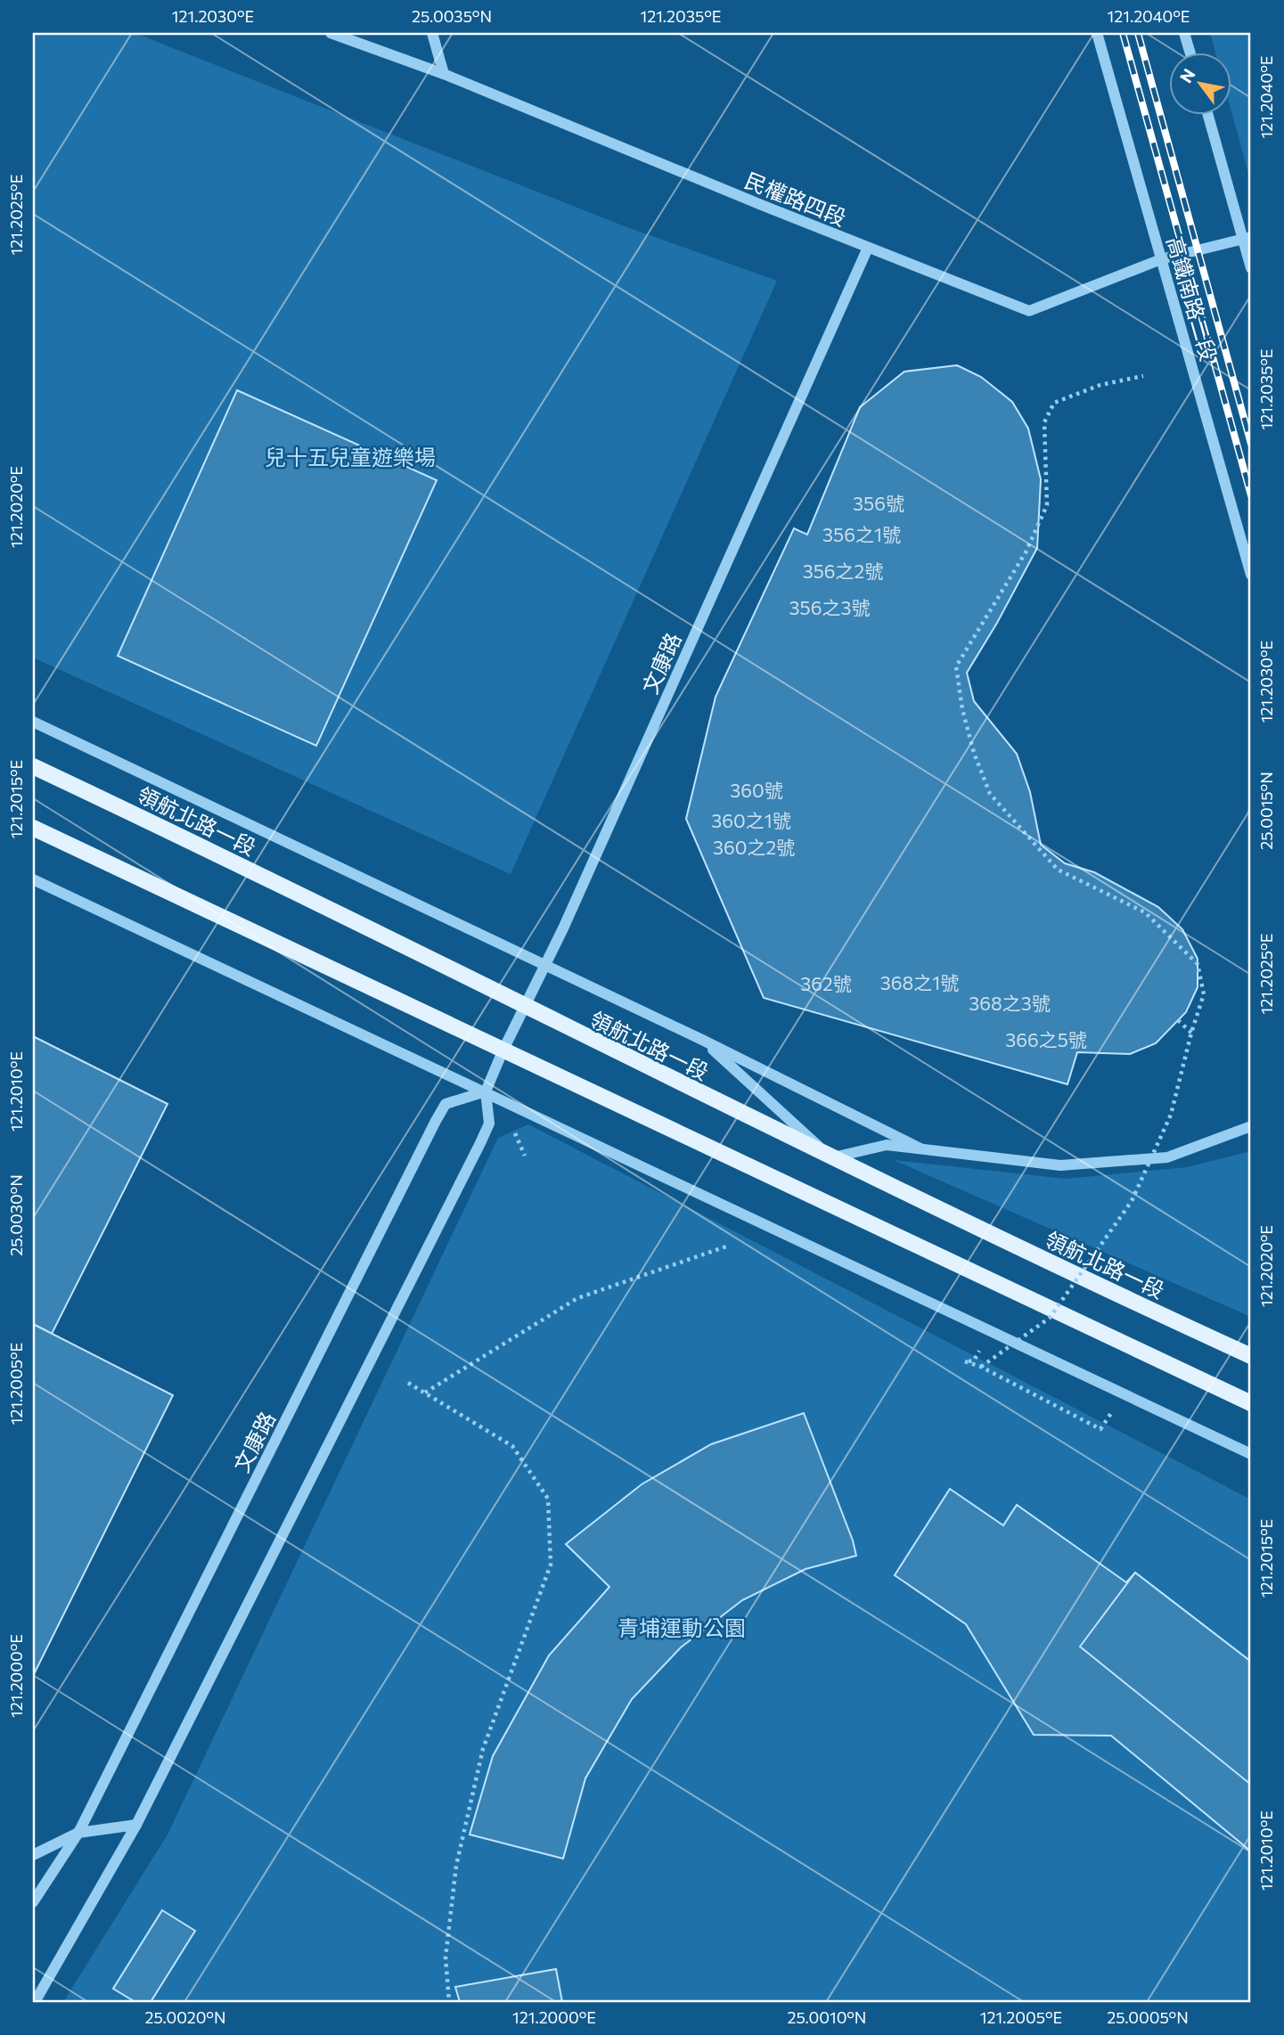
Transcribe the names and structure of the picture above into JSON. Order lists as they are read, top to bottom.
{
  "streets": {
    "main road": ["領航北路一段"],
    "street": ["民權路四段", "高鐵南路二段", "文康路"]
  },
  "crossings": [
    ["民權路四段", "高鐵南路二段"],
    ["民權路四段", "文康路"],
    ["文康路", "領航北路一段"]
  ],
  "parks": ["兒十五兒童遊樂場", "青埔運動公園"],
  "house_numbers": [
    "356號",
    "356之1號",
    "356之2號",
    "356之3號",
    "360號",
    "360之1號",
    "360之2號",
    "368之1號",
    "362號",
    "368之3號",
    "366之5號"
  ],
  "north": "top left",
  "coordinates": [
    "121.2030°E",
    "25.0035°N",
    "121.2035°E",
    "121.2040°E",
    "121.2025°E",
    "121.2020°E",
    "121.2015°E",
    "25.0015°N",
    "121.2010°E",
    "25.0030°N",
    "121.2005°E",
    "121.2000°E",
    "25.0020°N",
    "25.0010°N",
    "25.0005°N"
  ]
}
